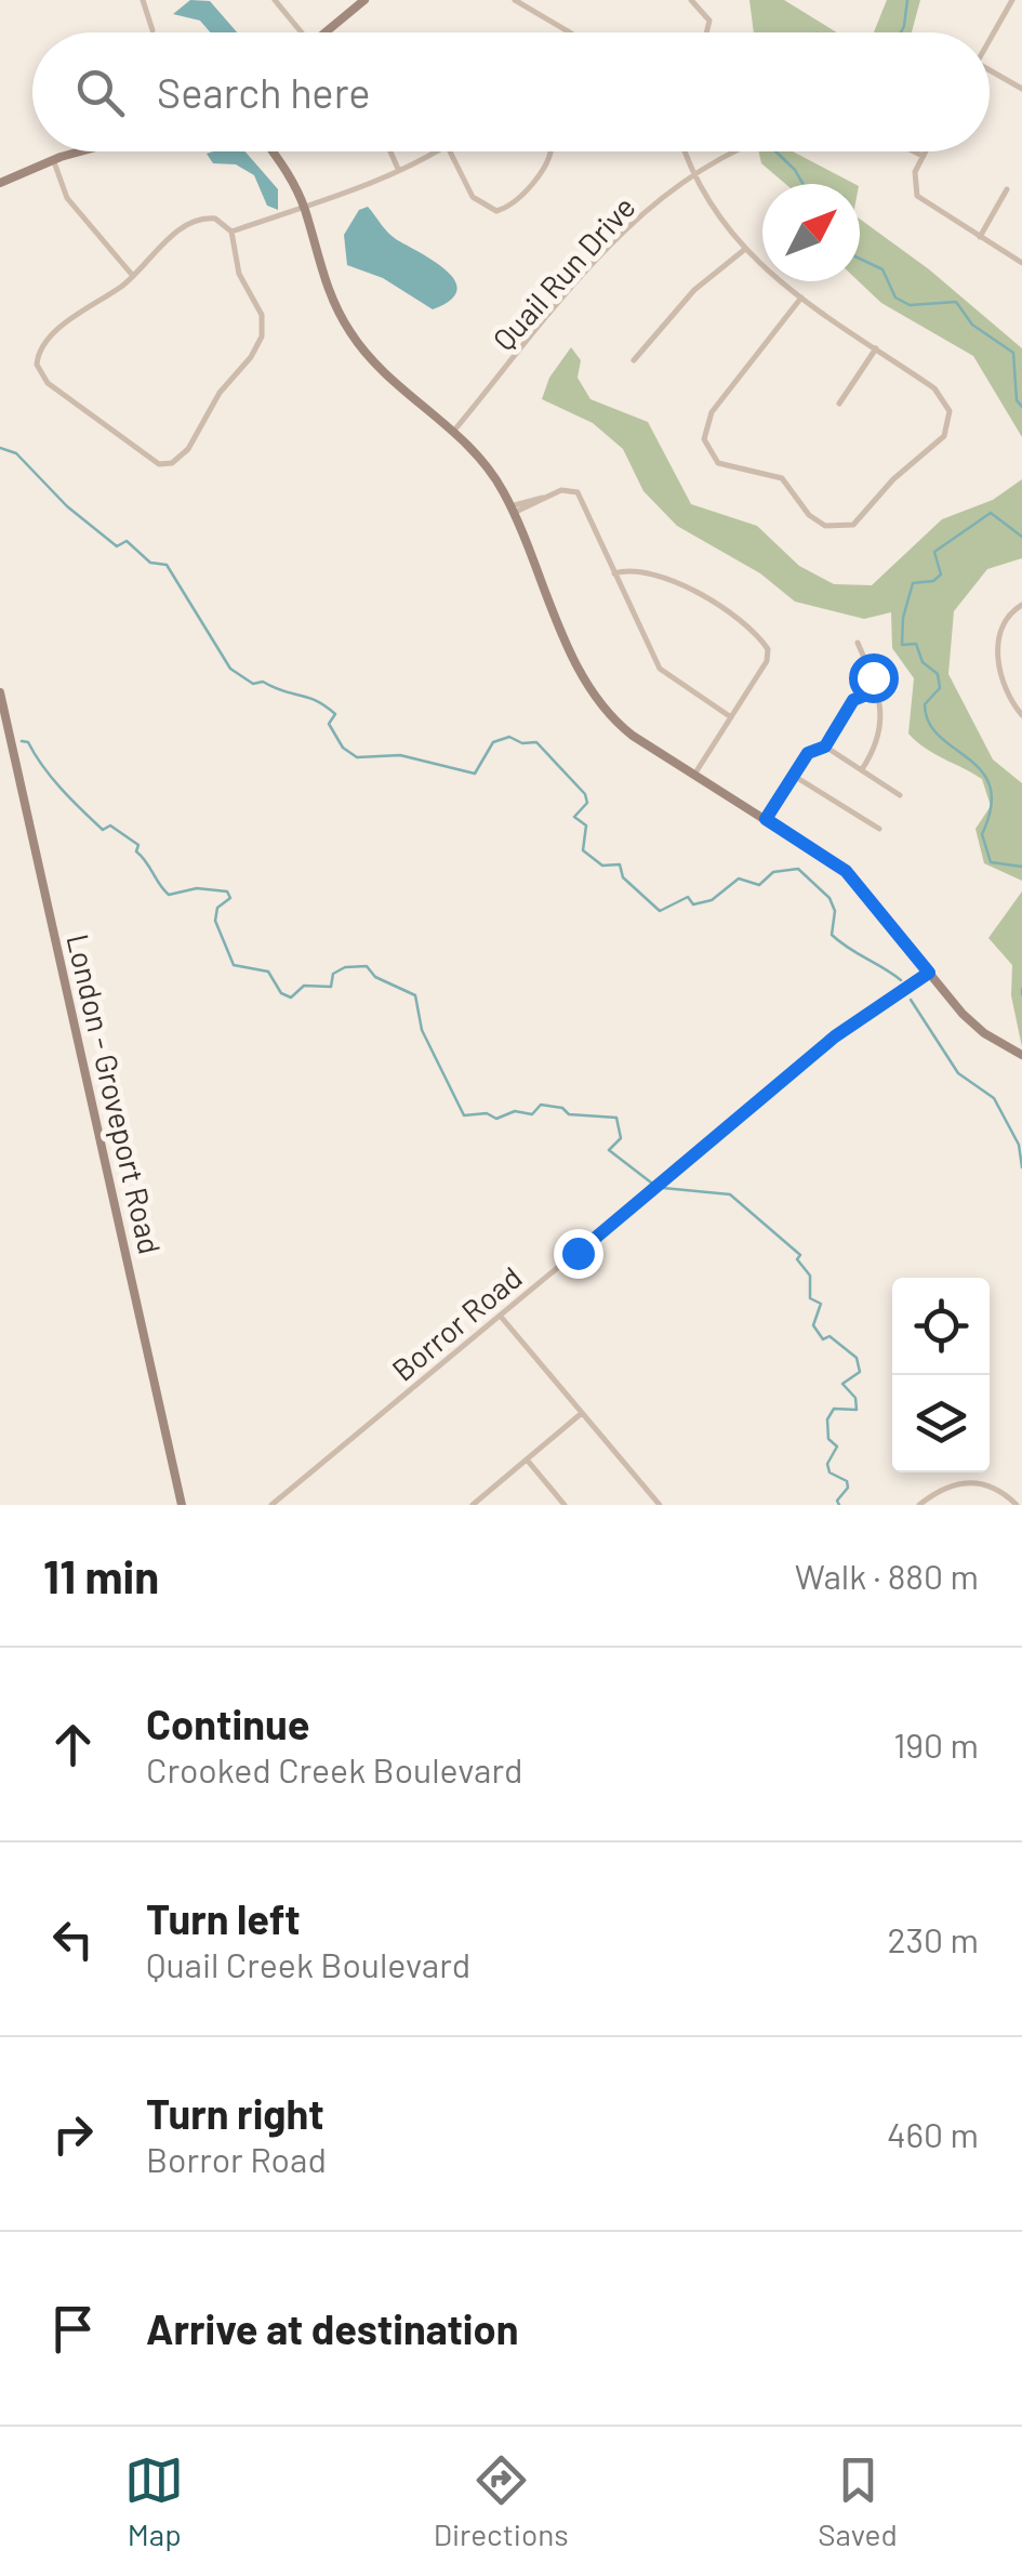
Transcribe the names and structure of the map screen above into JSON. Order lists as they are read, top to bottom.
{
  "streets": {
    "street": ["Quail Run Drive", "London - Groveport Road", "Borror Road"]
  },
  "north": "top right",
  "page": {
    "search": "Search here",
    "heading": ["11 min", "Walk · 880 m"],
    "list": [
      ["Continue", "Crooked Creek Boulevard", "190 m"],
      ["Turn left", "Quail Creek Boulevard", "230 m"],
      ["Turn right", "Borror Road", "460 m"],
      "Arrive at destination"
    ],
    "nav": ["Map", "Directions", "Saved"]
  }
}
